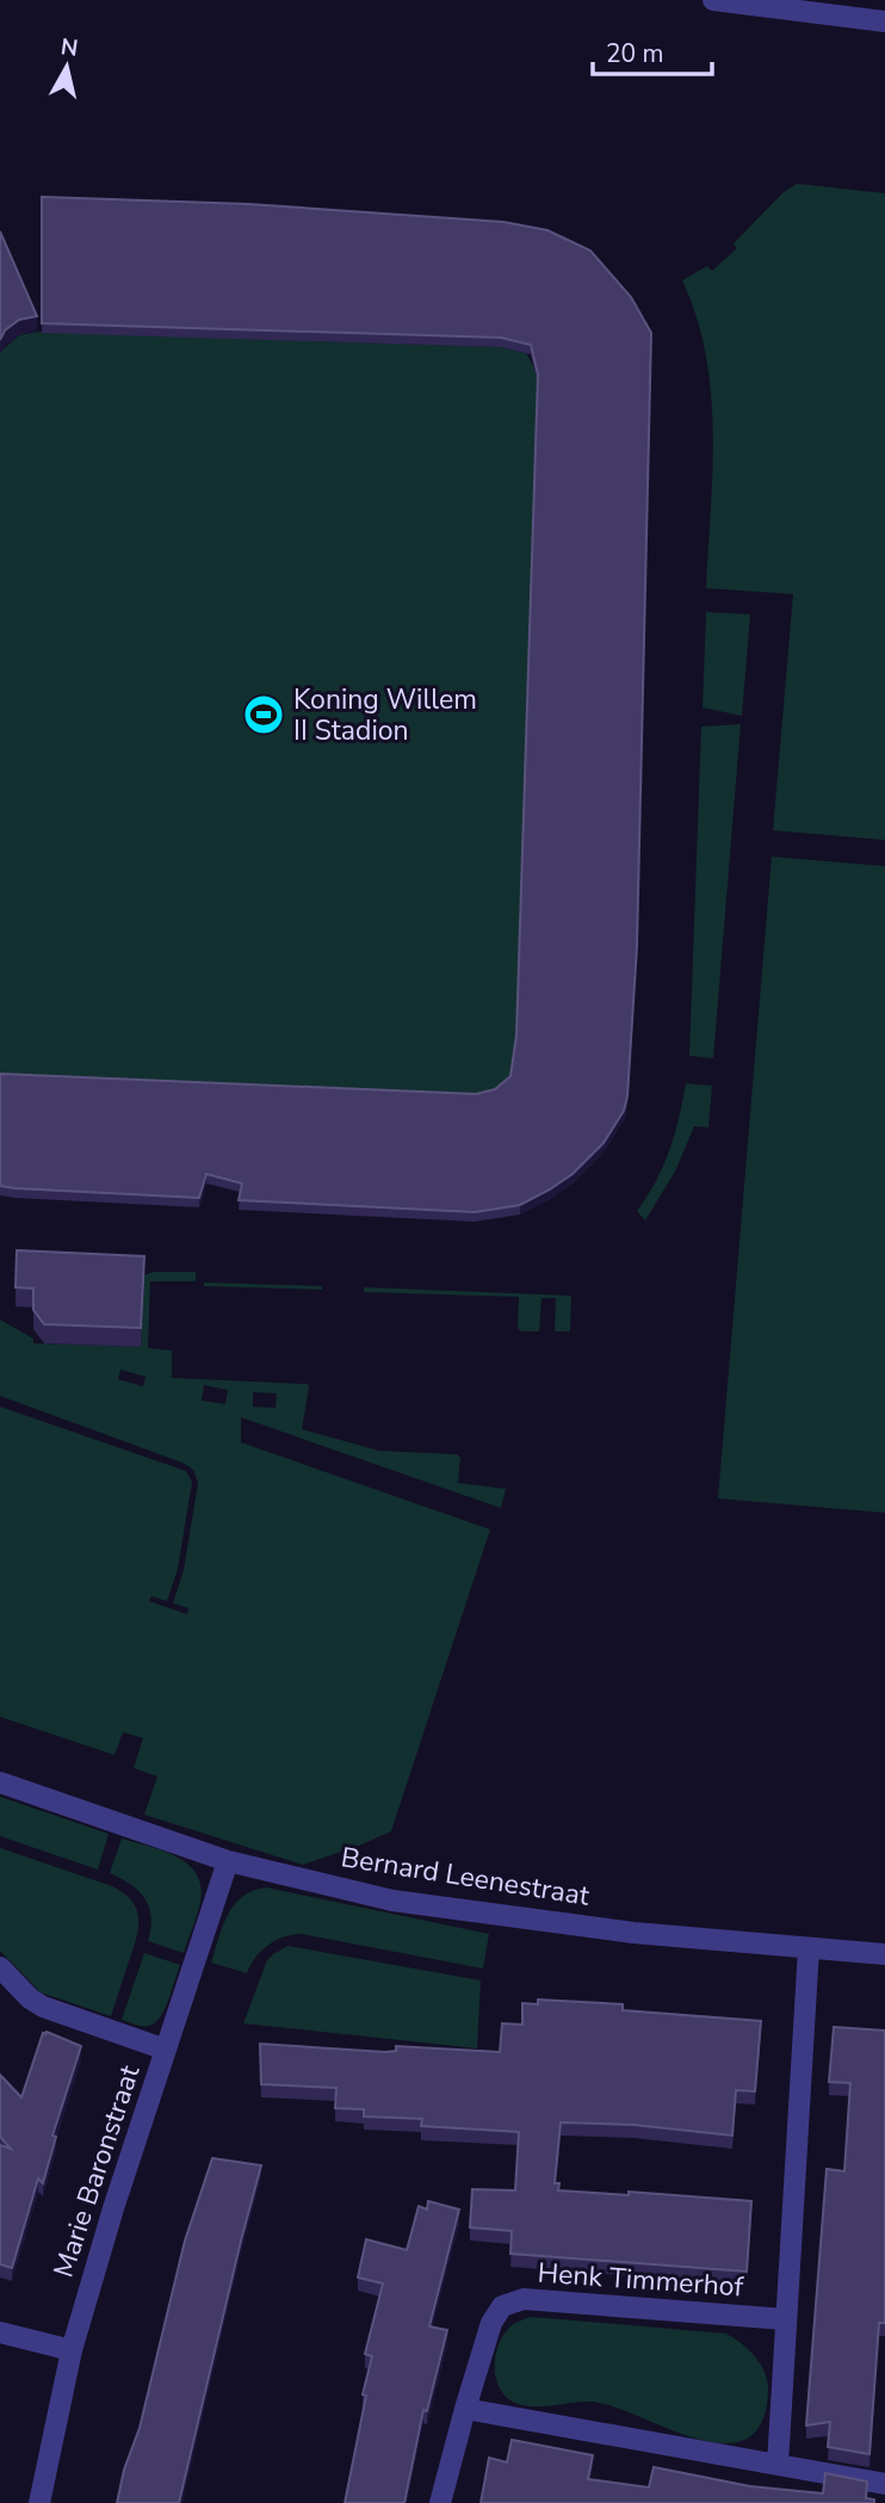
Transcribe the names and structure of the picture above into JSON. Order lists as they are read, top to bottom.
{
  "streets": {
    "street": ["Bernard Leenestraat", "Marie Baronstraat", "Henk Timmerhof"]
  },
  "crossings": [
    ["Bernard Leenestraat", "Marie Baronstraat"]
  ],
  "places": {
    "sports": ["Koning Willem II Stadion"]
  },
  "scale_bar": "20 m",
  "north": "top"
}
